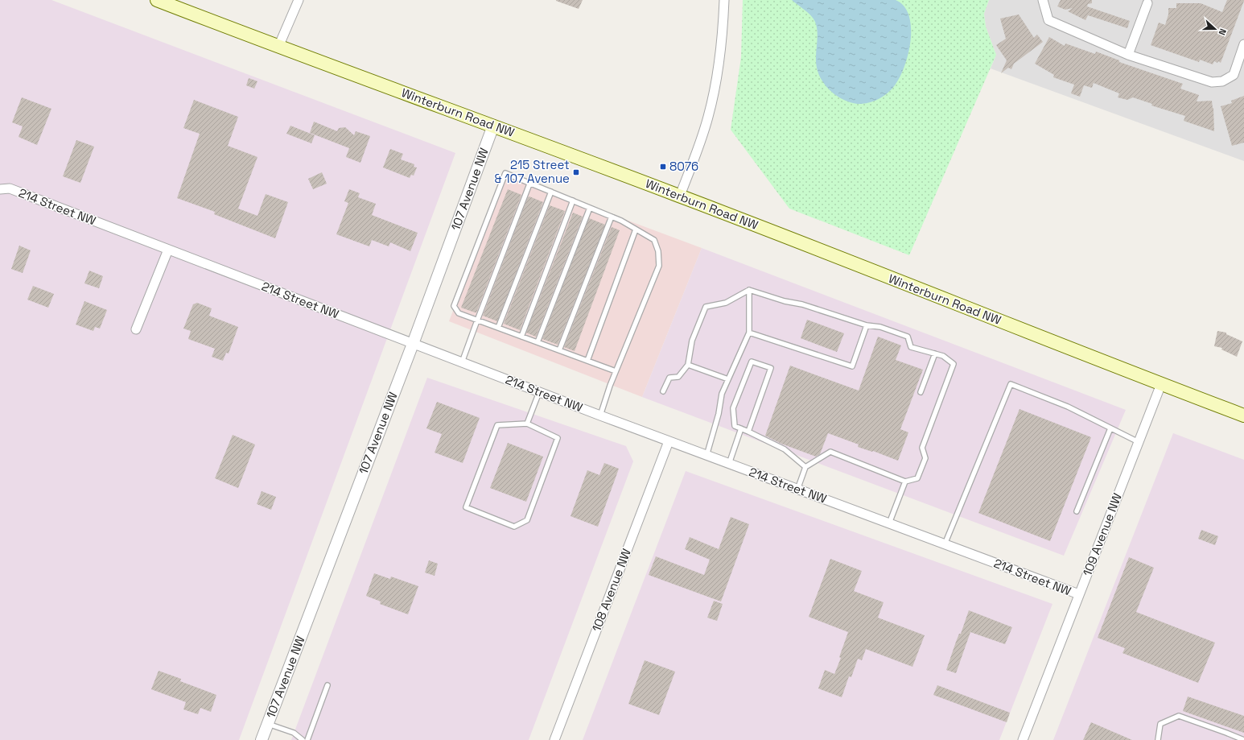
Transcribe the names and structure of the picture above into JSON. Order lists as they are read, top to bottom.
{
  "streets": {
    "main road": ["Winterburn Road NW"],
    "street": [
      "107 Avenue NW",
      "214 Street NW",
      "109 Avenue NW",
      "108 Avenue NW"
    ]
  },
  "crossings": [
    ["Winterburn Road NW", "107 Avenue NW"],
    ["Winterburn Road NW", "109 Avenue NW"],
    ["107 Avenue NW", "214 Street NW"],
    ["214 Street NW", "109 Avenue NW"],
    ["214 Street NW", "108 Avenue NW"]
  ],
  "places": {
    "transit": ["8076", "215 Street & 107 Avenue"]
  },
  "north": "right"
}
